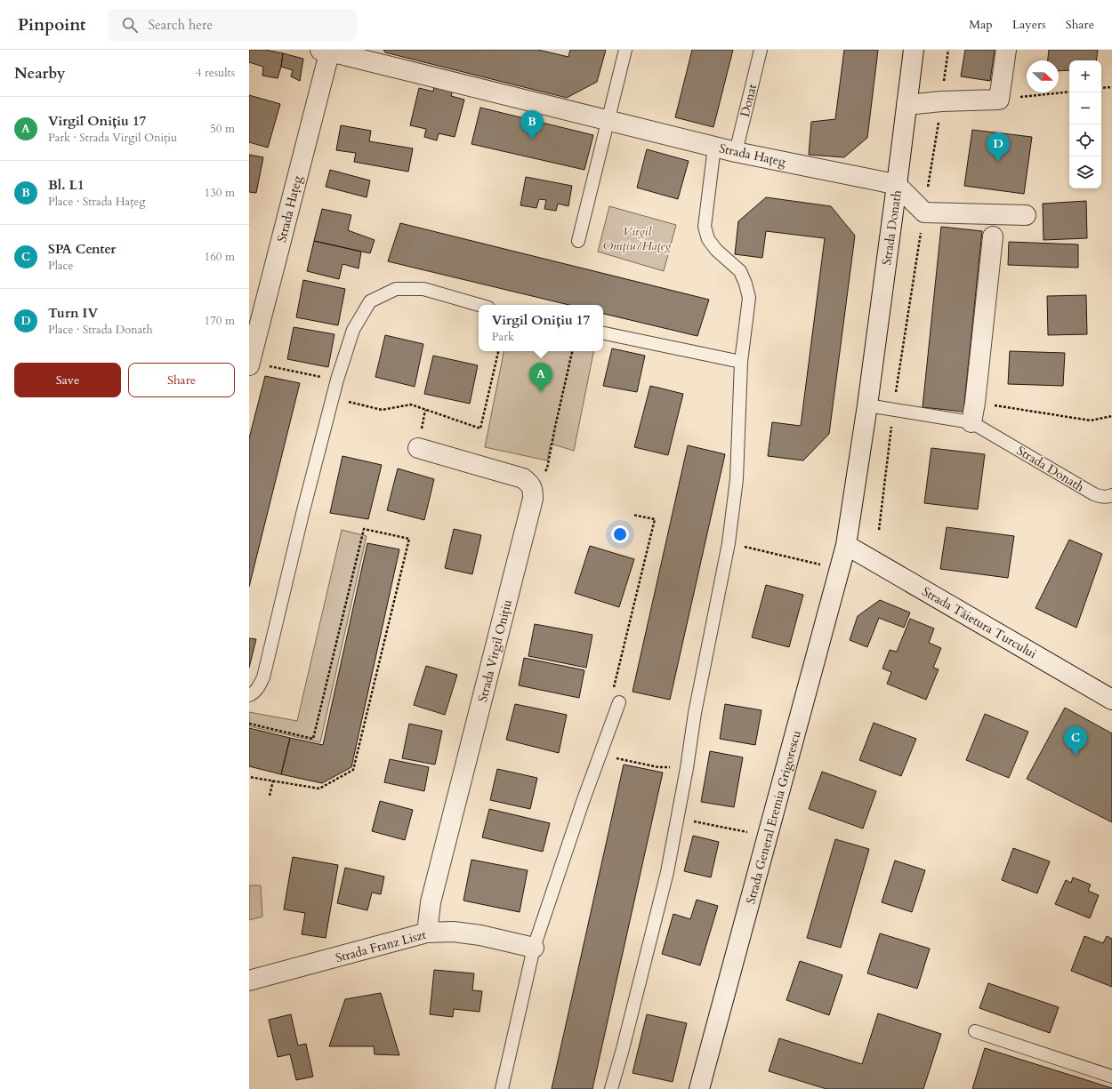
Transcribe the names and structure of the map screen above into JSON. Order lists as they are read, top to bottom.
{
  "streets": {
    "street": [
      "Strada Hațeg",
      "Strada Donath",
      "Strada Tăietura Turcului",
      "Strada Virgil Onițiu",
      "Strada General Eremia Grigorescu",
      "Strada Franz Liszt"
    ],
    "lane": ["Donat"]
  },
  "crossings": [
    ["Donat", "Strada Hațeg"],
    ["Strada Hațeg", "Strada Donath"],
    ["Strada Donath", "Strada Tăietura Turcului"],
    ["Strada Donath", "Strada General Eremia Grigorescu"],
    ["Strada Tăietura Turcului", "Strada General Eremia Grigorescu"],
    ["Strada Virgil Onițiu", "Strada Franz Liszt"]
  ],
  "parks": ["Virgil Onițiu/Hațeg"],
  "north": "right",
  "page": {
    "header": "Pinpoint",
    "search": "Search here",
    "nav": ["Map", "Layers", "Share"],
    "heading": ["Nearby", "4 results"],
    "map_buttons": ["+", "−"],
    "list": [
      {
        "mark": "A",
        "name": "Virgil Onițiu 17",
        "note": "Park · Strada Virgil Onițiu",
        "value": "50 m"
      },
      {
        "mark": "B",
        "name": "Bl. L1",
        "note": "Place · Strada Hațeg",
        "value": "130 m"
      },
      {
        "mark": "C",
        "name": "SPA Center",
        "note": "Place",
        "value": "160 m"
      },
      {
        "mark": "D",
        "name": "Turn IV",
        "note": "Place · Strada Donath",
        "value": "170 m"
      }
    ],
    "pins": [
      "B",
      "D",
      "A",
      "C"
    ],
    "popup": ["Virgil Onițiu 17", "Park"],
    "buttons": ["Save", "Share"]
  }
}
